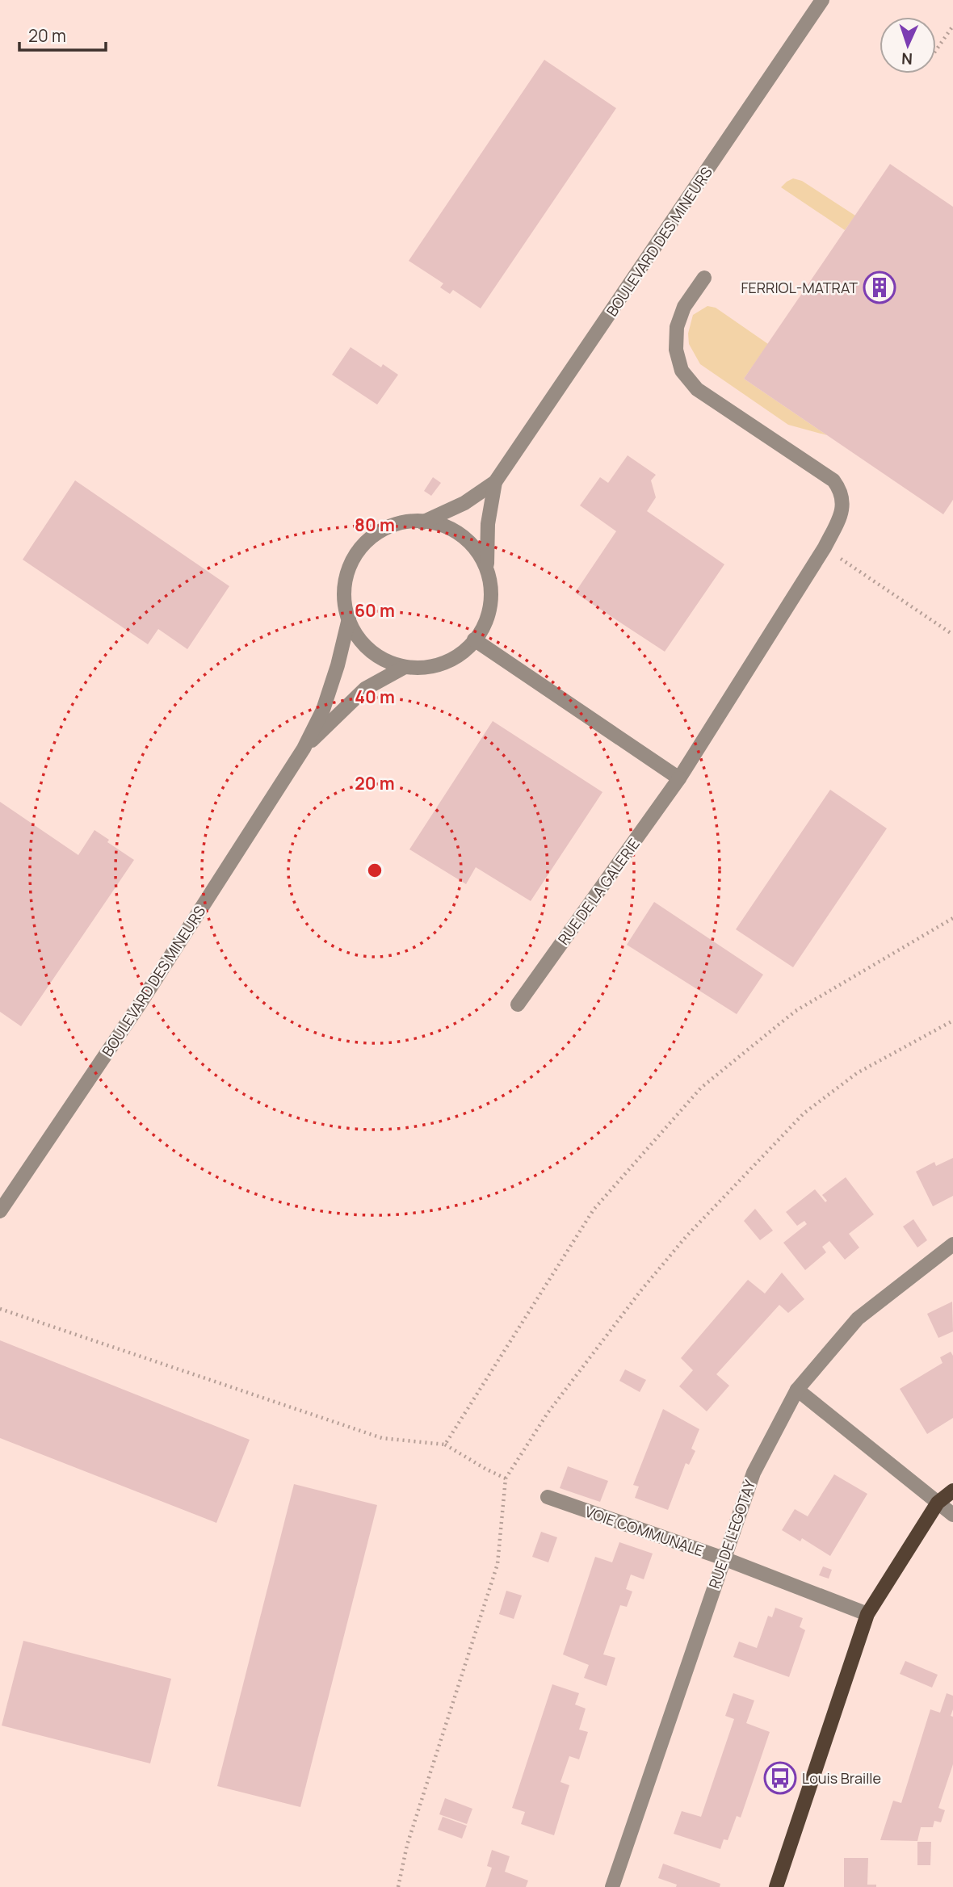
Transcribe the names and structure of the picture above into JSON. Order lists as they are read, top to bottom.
{
  "streets": {
    "street": [
      "BOULEVARD DES MINEURS",
      "RUE DE LA GALERIE",
      "VOIE COMMUNALE",
      "RUE DE L'EGOTAY"
    ]
  },
  "crossings": [
    ["VOIE COMMUNALE", "RUE DE L'EGOTAY"]
  ],
  "places": {
    "building": ["FERRIOL-MATRAT"],
    "bus stop": ["Louis Braille"]
  },
  "scale_bar": "20 m",
  "north": "bottom",
  "rings": [
    "80 m",
    "60 m",
    "40 m",
    "20 m"
  ]
}
